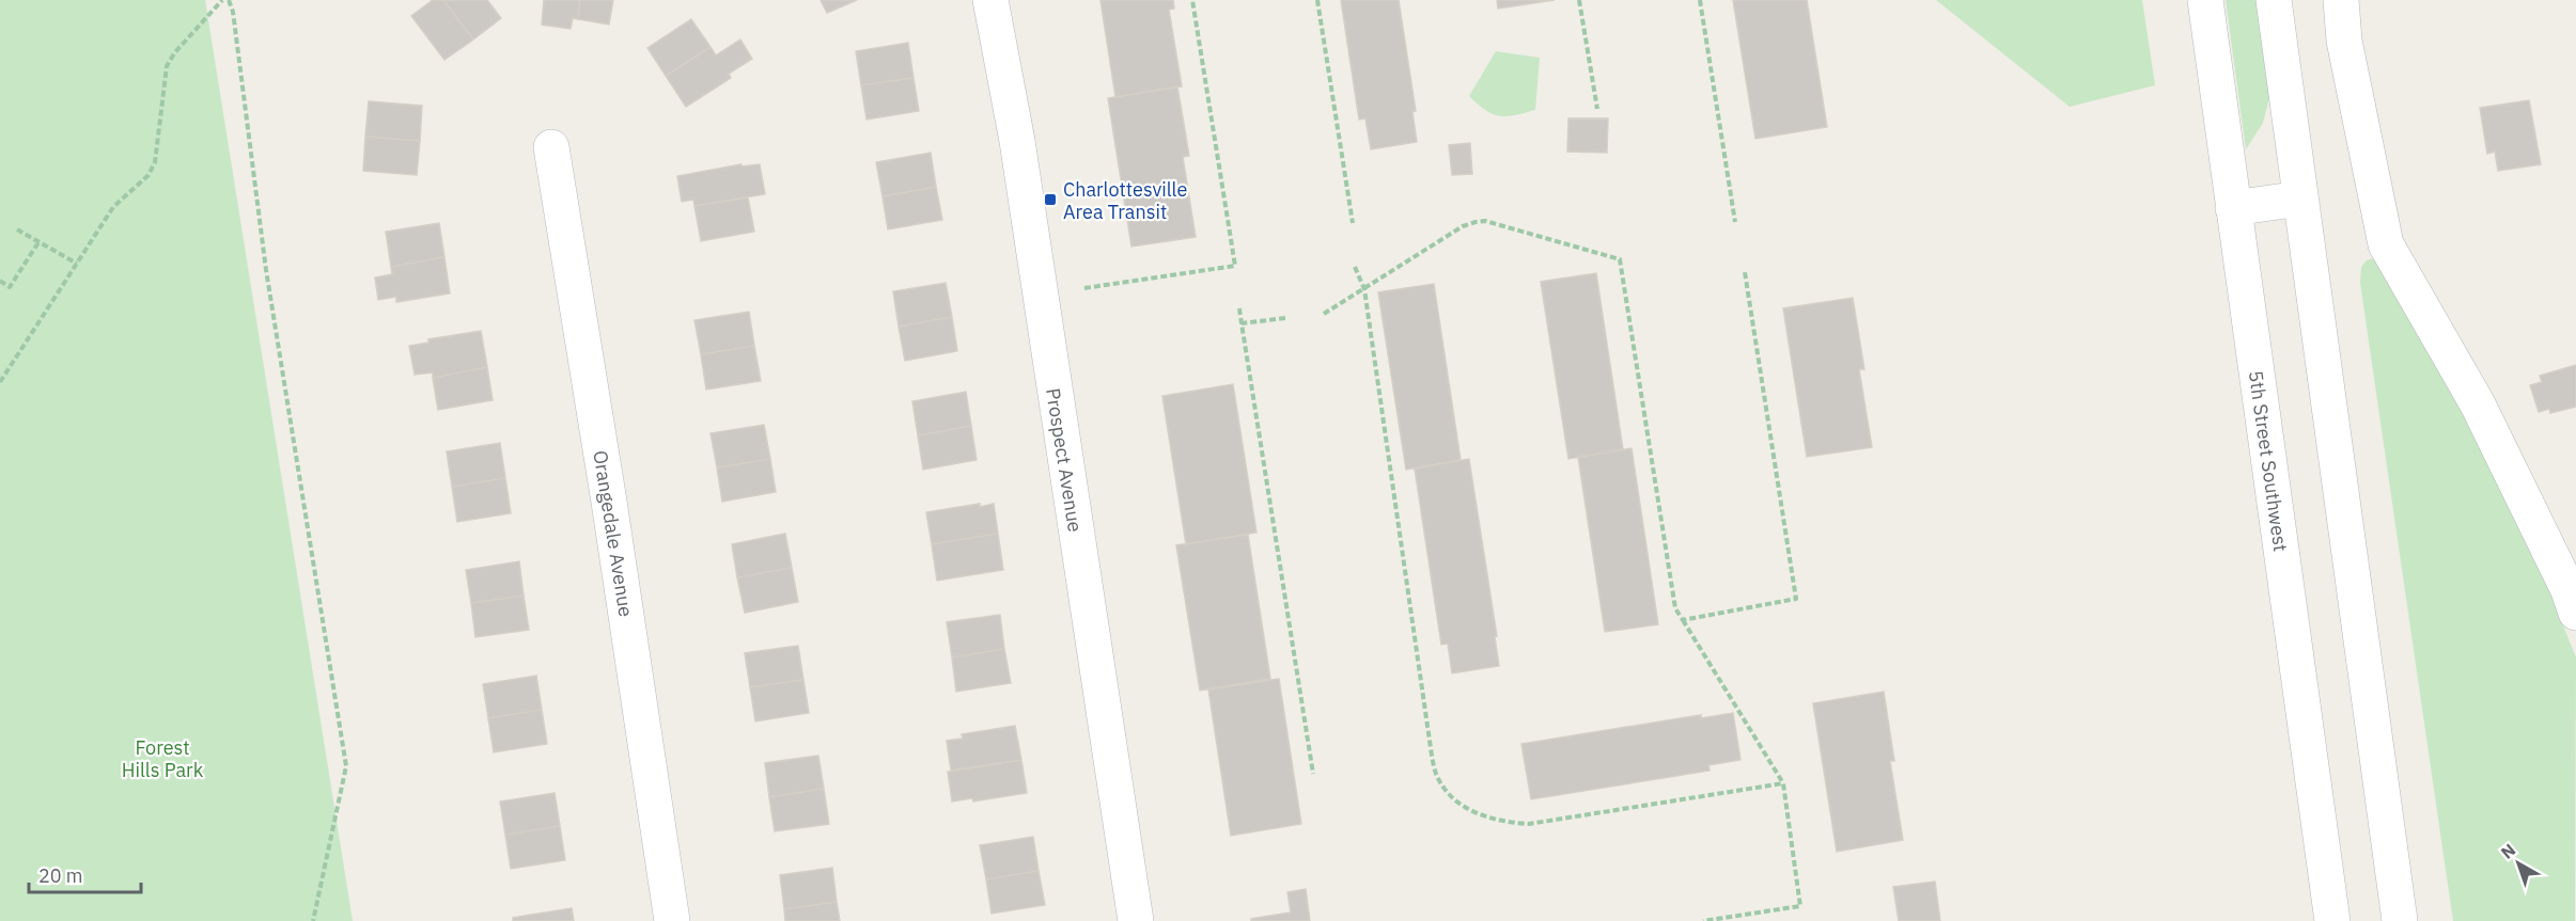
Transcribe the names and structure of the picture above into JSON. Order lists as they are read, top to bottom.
{
  "streets": {
    "street": ["Prospect Avenue", "5th Street Southwest", "Orangedale Avenue"]
  },
  "parks": ["Forest Hills Park"],
  "places": {
    "transit": ["Charlottesville Area Transit"]
  },
  "scale_bar": "20 m",
  "north": "top left"
}
